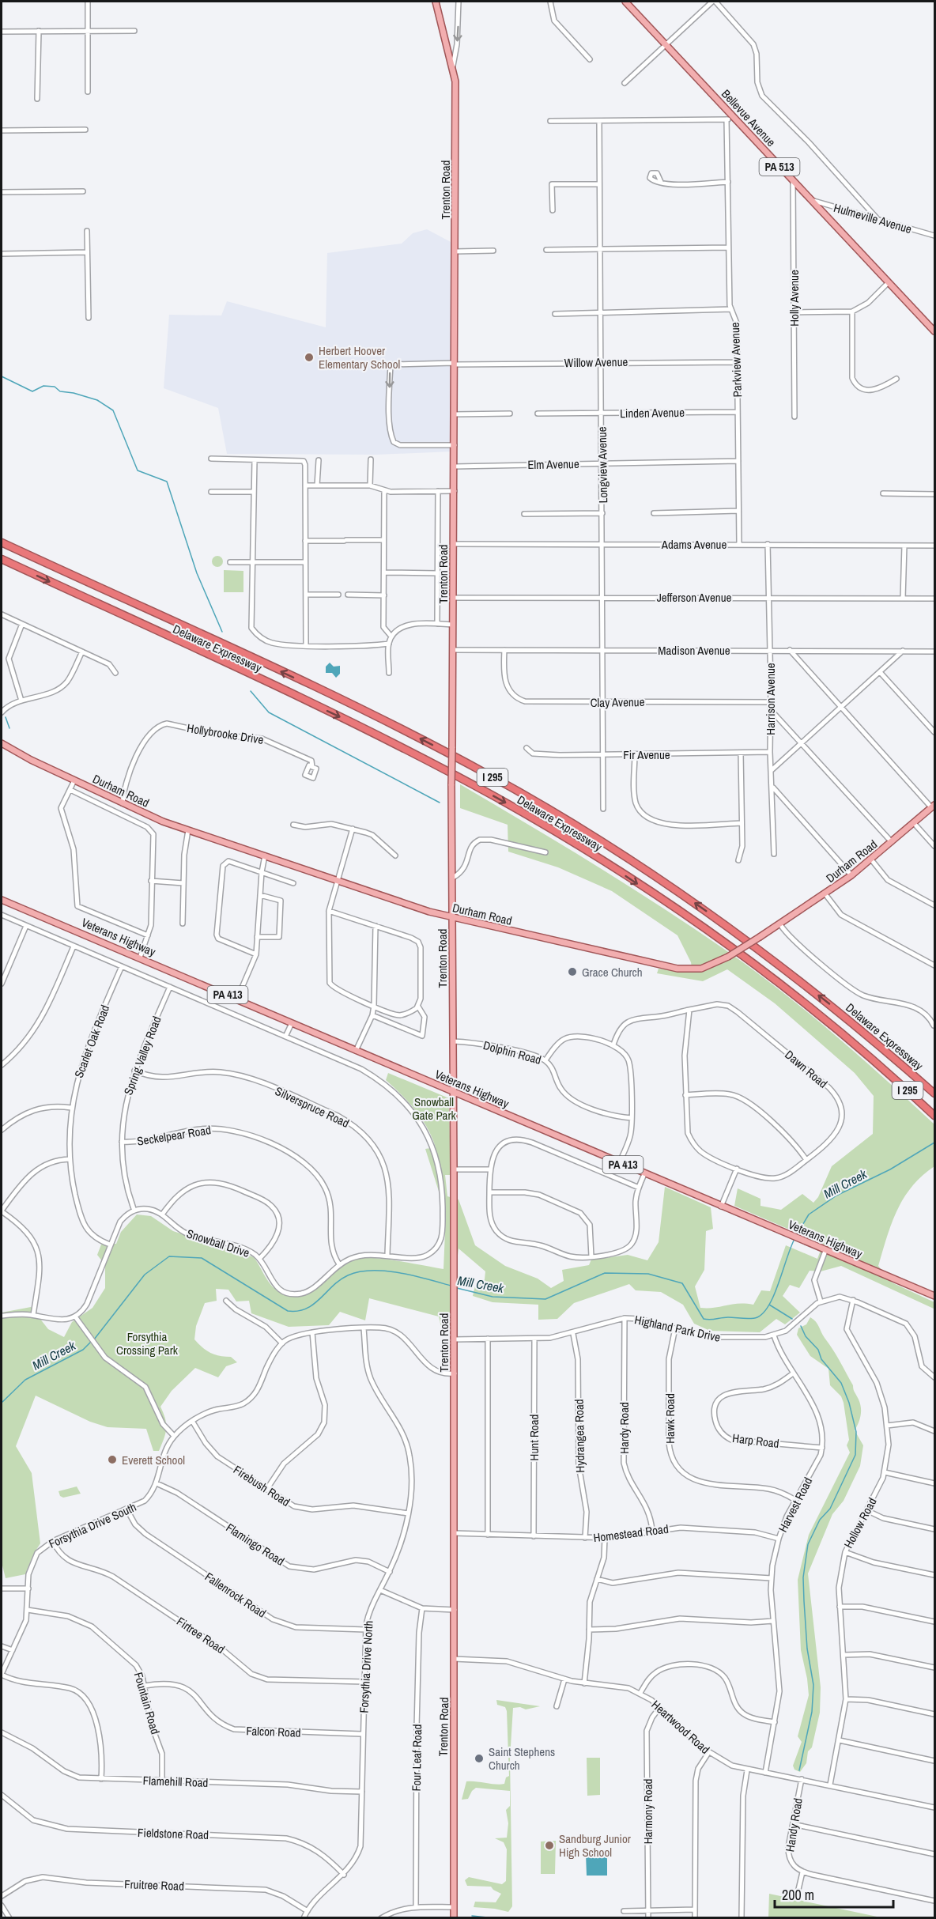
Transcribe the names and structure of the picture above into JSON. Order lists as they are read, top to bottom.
{
  "streets": {
    "highway": ["Delaware Expressway", "I 295"],
    "main road": [
      "Bellevue Avenue",
      "PA 513",
      "Trenton Road",
      "Durham Road",
      "Veterans Highway",
      "PA 413"
    ],
    "street": [
      "Hulmeville Avenue",
      "Holly Avenue",
      "Parkview Avenue",
      "Willow Avenue",
      "Linden Avenue",
      "Elm Avenue",
      "Longview Avenue",
      "Adams Avenue",
      "Jefferson Avenue",
      "Madison Avenue",
      "Harrison Avenue",
      "Clay Avenue",
      "Hollybrooke Drive",
      "Fir Avenue",
      "Scarlet Oak Road",
      "Dolphin Road",
      "Spring Valley Road",
      "Dawn Road",
      "Silverspruce Road",
      "Seckelpear Road",
      "Snowball Drive",
      "Highland Park Drive",
      "Hawk Road",
      "Hardy Road",
      "Hydrangea Road",
      "Hunt Road",
      "Harp Road",
      "Firebush Road",
      "Harvest Road",
      "Hollow Road",
      "Forsythia Drive South",
      "Homestead Road",
      "Flamingo Road",
      "Fallenrock Road",
      "Firtree Road",
      "Forsythia Drive North",
      "Fountain Road",
      "Heartwood Road",
      "Falcon Road",
      "Four Leaf Road",
      "Flamehill Road",
      "Harmony Road",
      "Handy Road",
      "Fieldstone Road",
      "Fruitree Road"
    ]
  },
  "crossings": [
    ["Bellevue Avenue", "Hulmeville Avenue"],
    ["Bellevue Avenue", "Holly Avenue"],
    ["Trenton Road", "Willow Avenue"],
    ["Trenton Road", "Elm Avenue"],
    ["Trenton Road", "Adams Avenue"],
    ["Trenton Road", "Jefferson Avenue"],
    ["Trenton Road", "Madison Avenue"],
    ["Trenton Road", "Durham Road"],
    ["Trenton Road", "Veterans Highway"],
    ["Trenton Road", "Dolphin Road"],
    ["Trenton Road", "Highland Park Drive"],
    ["Trenton Road", "Homestead Road"],
    ["Trenton Road", "Heartwood Road"],
    ["Parkview Avenue", "Willow Avenue"],
    ["Parkview Avenue", "Linden Avenue"],
    ["Parkview Avenue", "Elm Avenue"],
    ["Parkview Avenue", "Adams Avenue"],
    ["Willow Avenue", "Longview Avenue"],
    ["Linden Avenue", "Longview Avenue"],
    ["Elm Avenue", "Longview Avenue"],
    ["Longview Avenue", "Adams Avenue"],
    ["Longview Avenue", "Jefferson Avenue"],
    ["Longview Avenue", "Madison Avenue"],
    ["Longview Avenue", "Clay Avenue"],
    ["Longview Avenue", "Fir Avenue"],
    ["Adams Avenue", "Harrison Avenue"],
    ["Jefferson Avenue", "Harrison Avenue"],
    ["Madison Avenue", "Harrison Avenue"],
    ["Madison Avenue", "Clay Avenue"],
    ["Harrison Avenue", "Clay Avenue"],
    ["Harrison Avenue", "Fir Avenue"],
    ["Hollybrooke Drive", "Durham Road"],
    ["Scarlet Oak Road", "Snowball Drive"],
    ["Spring Valley Road", "Silverspruce Road"],
    ["Spring Valley Road", "Seckelpear Road"],
    ["Spring Valley Road", "Snowball Drive"],
    ["Silverspruce Road", "Snowball Drive"],
    ["Seckelpear Road", "Snowball Drive"],
    ["Highland Park Drive", "Hawk Road"],
    ["Highland Park Drive", "Hardy Road"],
    ["Highland Park Drive", "Hydrangea Road"],
    ["Highland Park Drive", "Hunt Road"],
    ["Hawk Road", "Harvest Road"],
    ["Hardy Road", "Homestead Road"],
    ["Hydrangea Road", "Homestead Road"],
    ["Hunt Road", "Homestead Road"],
    ["Harp Road", "Harvest Road"],
    ["Firebush Road", "Forsythia Drive South"],
    ["Firebush Road", "Forsythia Drive North"],
    ["Harvest Road", "Homestead Road"],
    ["Harvest Road", "Heartwood Road"],
    ["Hollow Road", "Heartwood Road"],
    ["Forsythia Drive South", "Flamingo Road"],
    ["Forsythia Drive South", "Fallenrock Road"],
    ["Forsythia Drive South", "Firtree Road"],
    ["Forsythia Drive South", "Fountain Road"],
    ["Flamingo Road", "Forsythia Drive North"],
    ["Fallenrock Road", "Forsythia Drive North"],
    ["Firtree Road", "Forsythia Drive North"],
    ["Forsythia Drive North", "Falcon Road"],
    ["Forsythia Drive North", "Flamehill Road"],
    ["Forsythia Drive North", "Fieldstone Road"],
    ["Forsythia Drive North", "Fruitree Road"],
    ["Fountain Road", "Falcon Road"],
    ["Fountain Road", "Flamehill Road"],
    ["Heartwood Road", "Harmony Road"],
    ["Heartwood Road", "Handy Road"]
  ],
  "water": ["Mill Creek"],
  "parks": ["Snowball Gate Park", "Forsythia Crossing Park"],
  "places": [
    "Herbert Hoover Elementary School",
    "Grace Church",
    "Everett School",
    "Saint Stephens Church",
    "Sandburg Junior High School"
  ],
  "scale_bar": "200 m"
}
